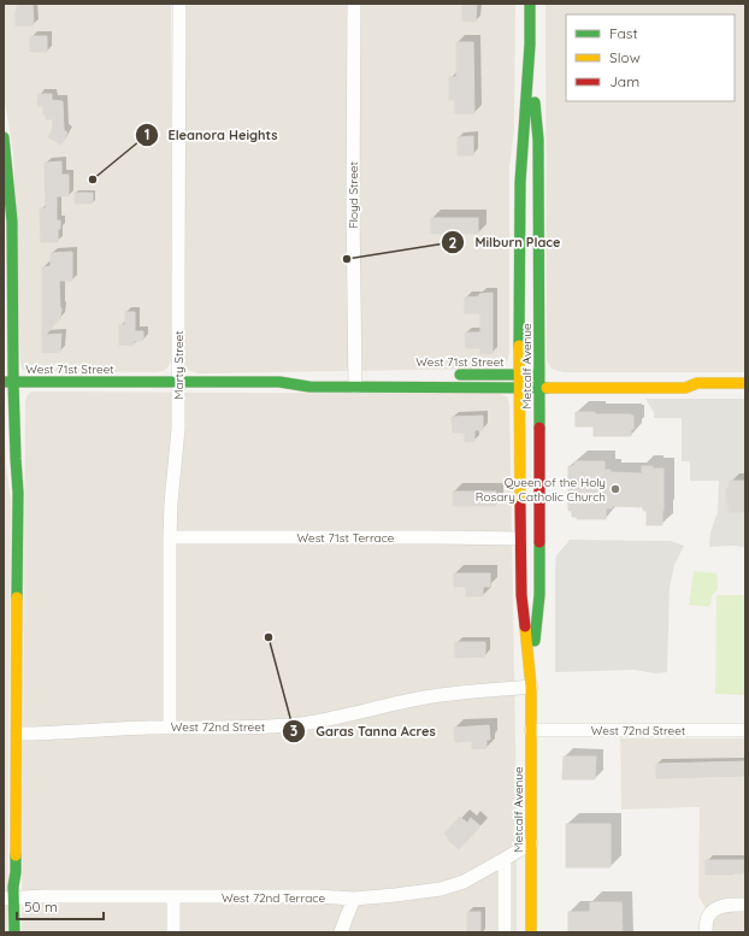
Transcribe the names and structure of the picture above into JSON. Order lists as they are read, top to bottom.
{
  "streets": {
    "street": [
      "Floyd Street",
      "West 71st Street",
      "Marty Street",
      "Metcalf Avenue",
      "West 71st Terrace",
      "West 72nd Street",
      "West 72nd Terrace"
    ]
  },
  "crossings": [
    ["Floyd Street", "West 71st Street"],
    ["West 71st Street", "Marty Street"],
    ["West 71st Street", "Metcalf Avenue"],
    ["Marty Street", "West 71st Terrace"],
    ["Marty Street", "West 72nd Street"],
    ["Metcalf Avenue", "West 71st Terrace"],
    ["Metcalf Avenue", "West 72nd Street"],
    ["Metcalf Avenue", "West 72nd Terrace"]
  ],
  "places": [
    "Eleanora Heights",
    "Milburn Place",
    "Queen of the Holy Rosary Catholic Church",
    "Garas Tanna Acres"
  ],
  "legend": ["Fast", "Slow", "Jam"],
  "scale_bar": "50 m"
}
